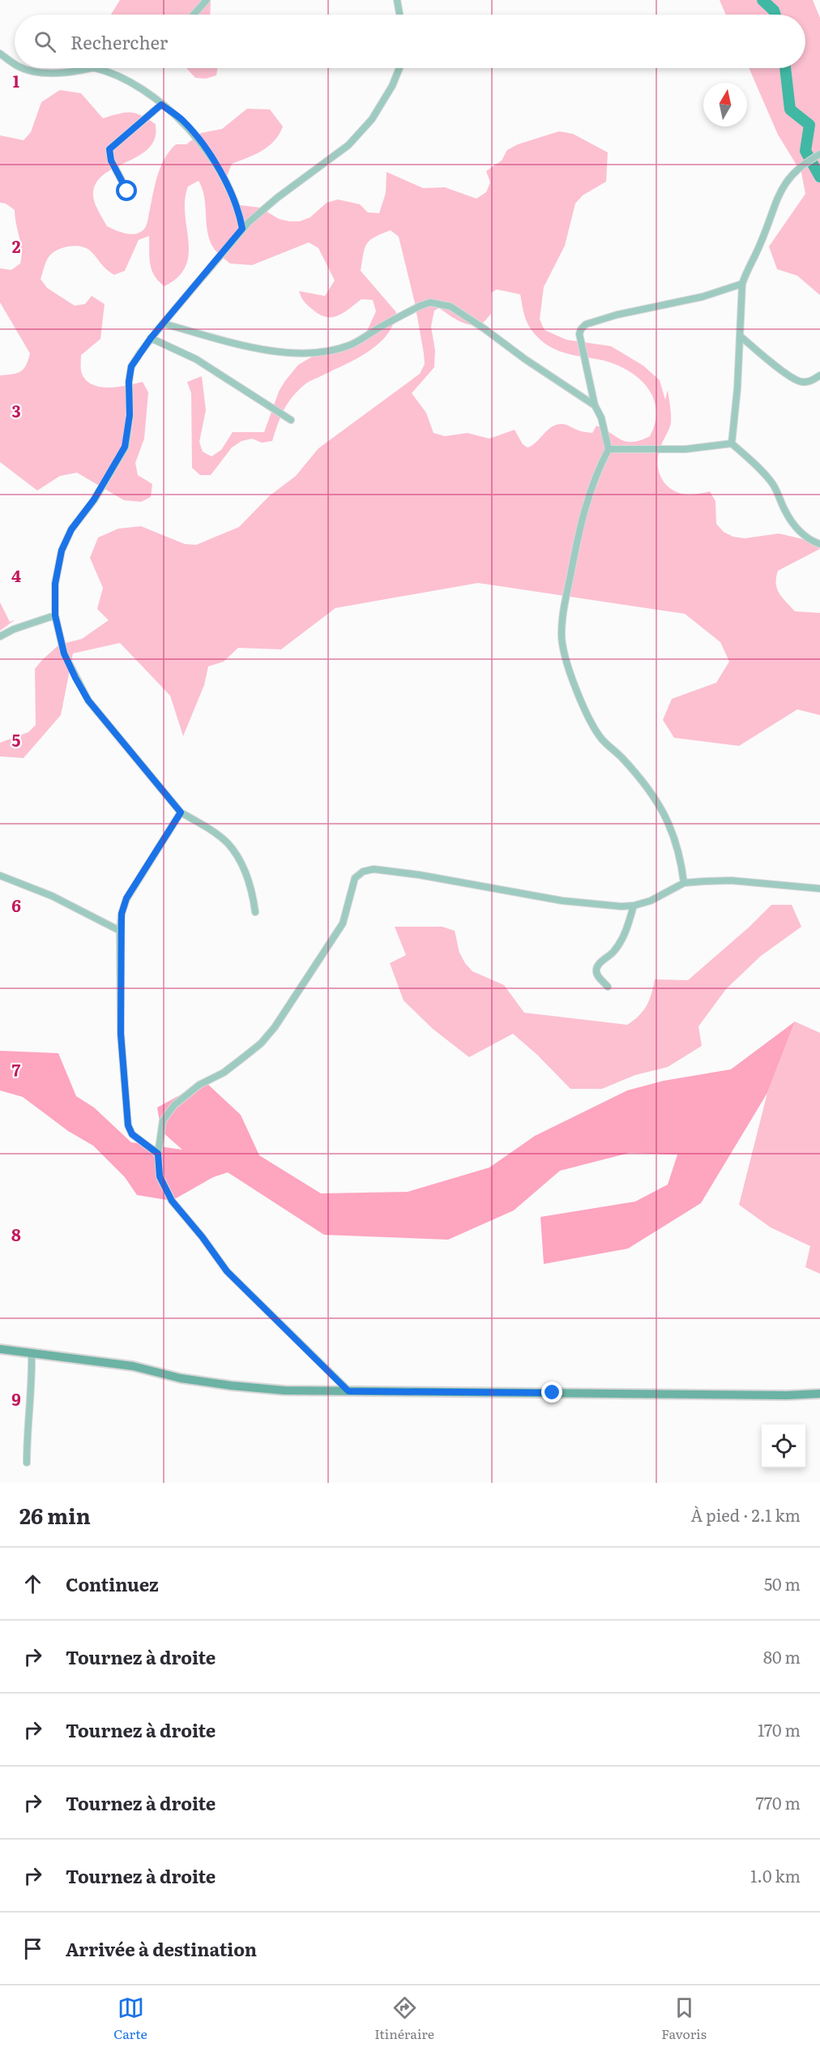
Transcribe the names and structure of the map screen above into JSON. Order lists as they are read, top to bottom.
{
  "north": "top",
  "page": {
    "search": "Rechercher",
    "heading": ["26 min", "À pied · 2.1 km"],
    "list": [
      ["Continuez", "50 m"],
      ["Tournez à droite", "80 m"],
      ["Tournez à droite", "170 m"],
      ["Tournez à droite", "770 m"],
      ["Tournez à droite", "1.0 km"],
      "Arrivée à destination"
    ],
    "nav": ["Carte", "Itinéraire", "Favoris"]
  },
  "grid": {
    "rows": [
      "1",
      "2",
      "3",
      "4",
      "5",
      "6",
      "7",
      "8",
      "9"
    ]
  }
}
